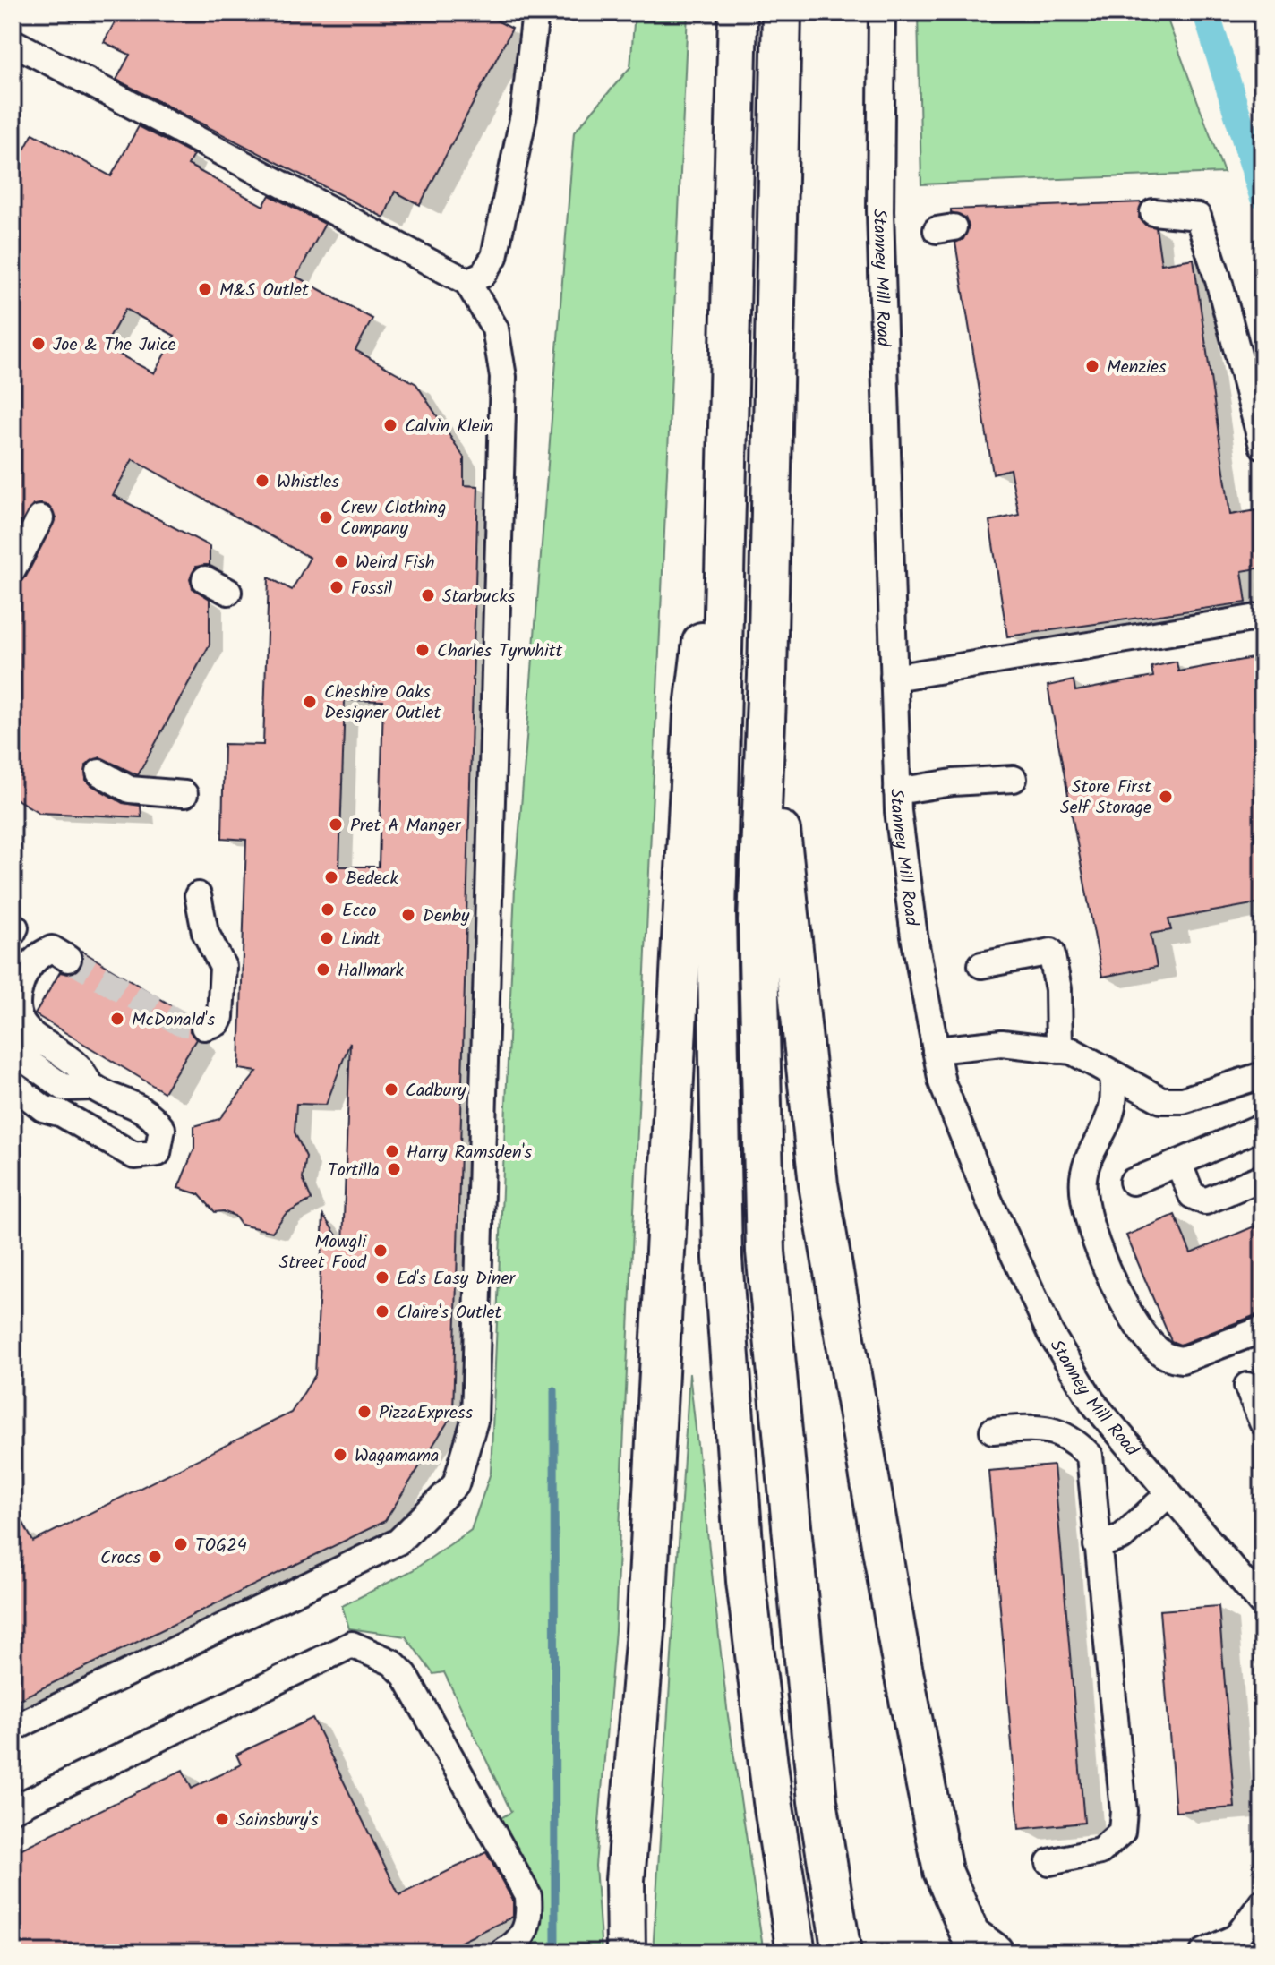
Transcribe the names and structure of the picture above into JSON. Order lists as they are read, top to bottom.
{
  "streets": {
    "street": ["Stanney Mill Road"]
  },
  "places": [
    "M&S Outlet",
    "Joe & The Juice",
    "Menzies",
    "Calvin Klein",
    "Whistles",
    "Crew Clothing Company",
    "Weird Fish",
    "Fossil",
    "Starbucks",
    "Charles Tyrwhitt",
    "Cheshire Oaks Designer Outlet",
    "Store First Self Storage",
    "Pret A Manger",
    "Bedeck",
    "Ecco",
    "Denby",
    "Lindt",
    "Hallmark",
    "McDonald's",
    "Cadbury",
    "Harry Ramsden's",
    "Tortilla",
    "Mowgli Street Food",
    "Ed's Easy Diner",
    "Claire's Outlet",
    "PizzaExpress",
    "Wagamama",
    "TOG24",
    "Crocs",
    "Sainsbury's"
  ]
}
